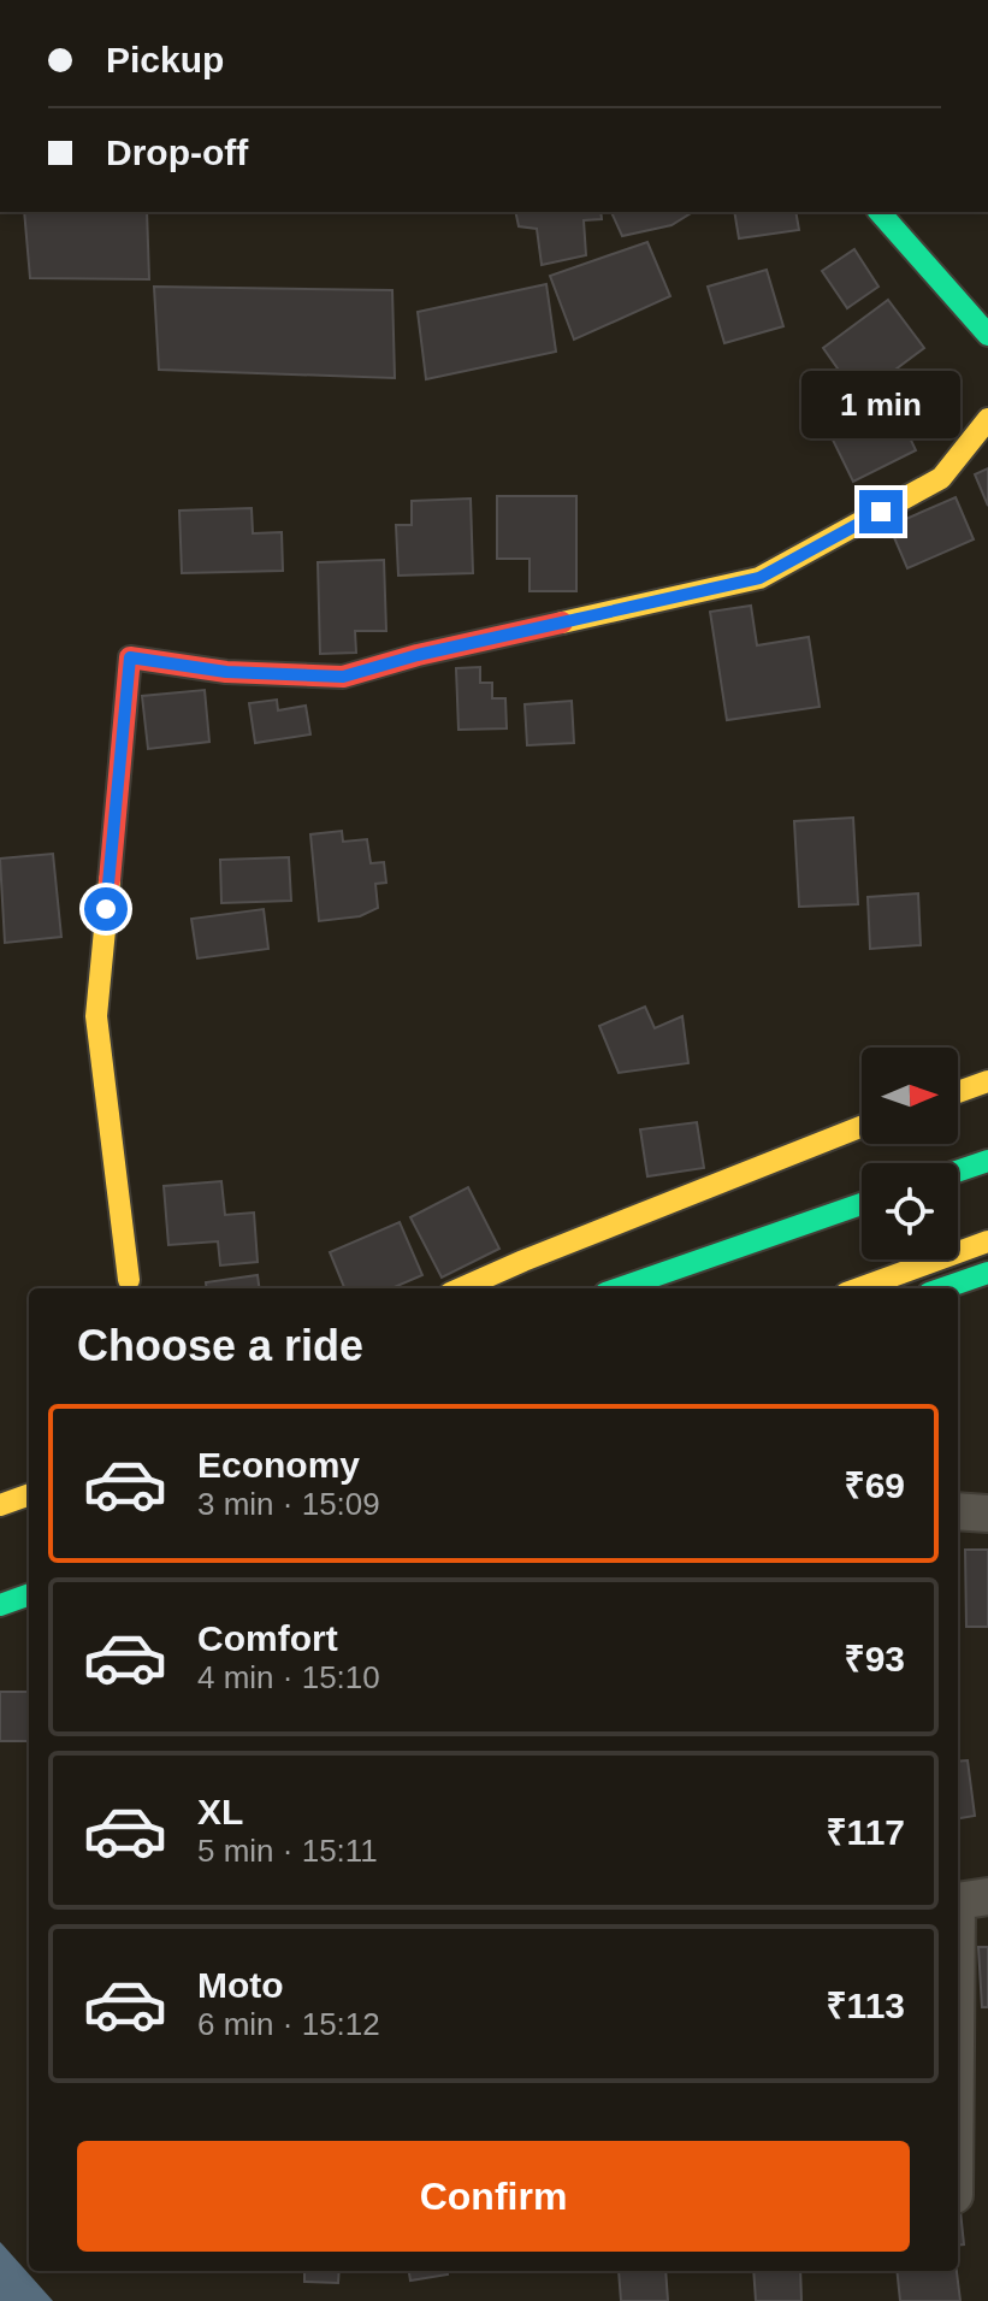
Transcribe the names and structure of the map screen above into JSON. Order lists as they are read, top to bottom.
{
  "north": "right",
  "page": {
    "banner": ["Pickup", "Drop-off"],
    "bubble": "1 min",
    "heading": "Choose a ride",
    "list": [
      {
        "name": "Economy",
        "note": "3 min · 15:09",
        "value": "₹69"
      },
      {
        "name": "Comfort",
        "note": "4 min · 15:10",
        "value": "₹93"
      },
      {
        "name": "XL",
        "note": "5 min · 15:11",
        "value": "₹117"
      },
      {
        "name": "Moto",
        "note": "6 min · 15:12",
        "value": "₹113"
      }
    ],
    "buttons": "Confirm"
  }
}
